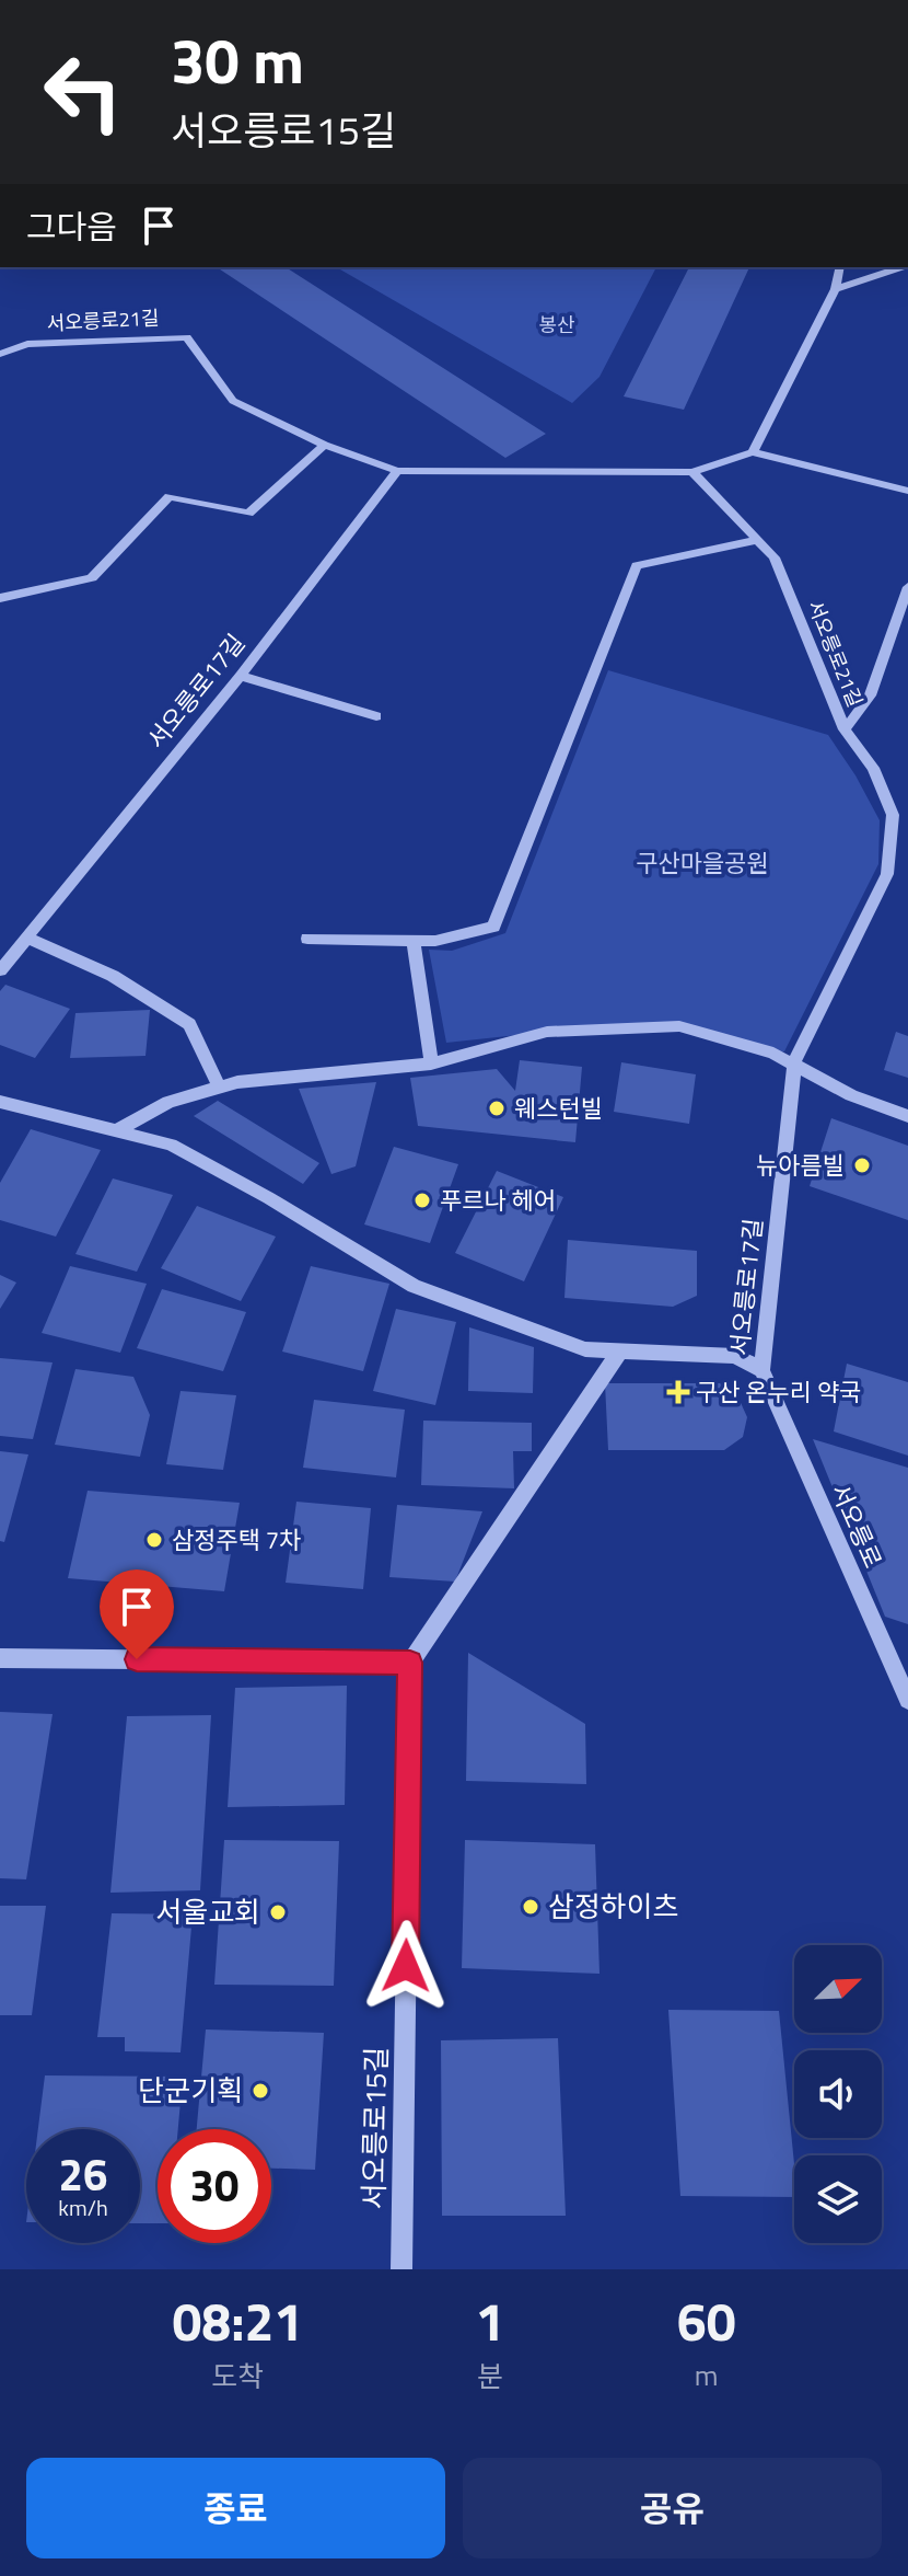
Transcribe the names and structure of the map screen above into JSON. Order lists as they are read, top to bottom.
{
  "streets": {
    "street": [
      "서오릉로21길",
      "서오릉로17길",
      "서오릉로",
      "서오릉로15길"
    ]
  },
  "crossings": [
    ["서오릉로21길", "서오릉로17길"],
    ["서오릉로17길", "서오릉로"]
  ],
  "parks": ["봉산", "구산마을공원"],
  "places": {
    "other": [
      "웨스턴빌",
      "뉴아름빌",
      "푸르나 헤어",
      "삼정주택 7차",
      "삼정하이츠",
      "서울교회",
      "단군기획"
    ],
    "health": ["구산 온누리 약국"]
  },
  "north": "top right",
  "page": {
    "turn": ["30 m", "서오릉로15길"],
    "then": "그다음",
    "speed": "26 km/h",
    "limit": "30",
    "eta": [
      "08:21",
      "도착",
      "1",
      "분",
      "60",
      "m"
    ],
    "buttons": ["종료", "공유"]
  }
}
